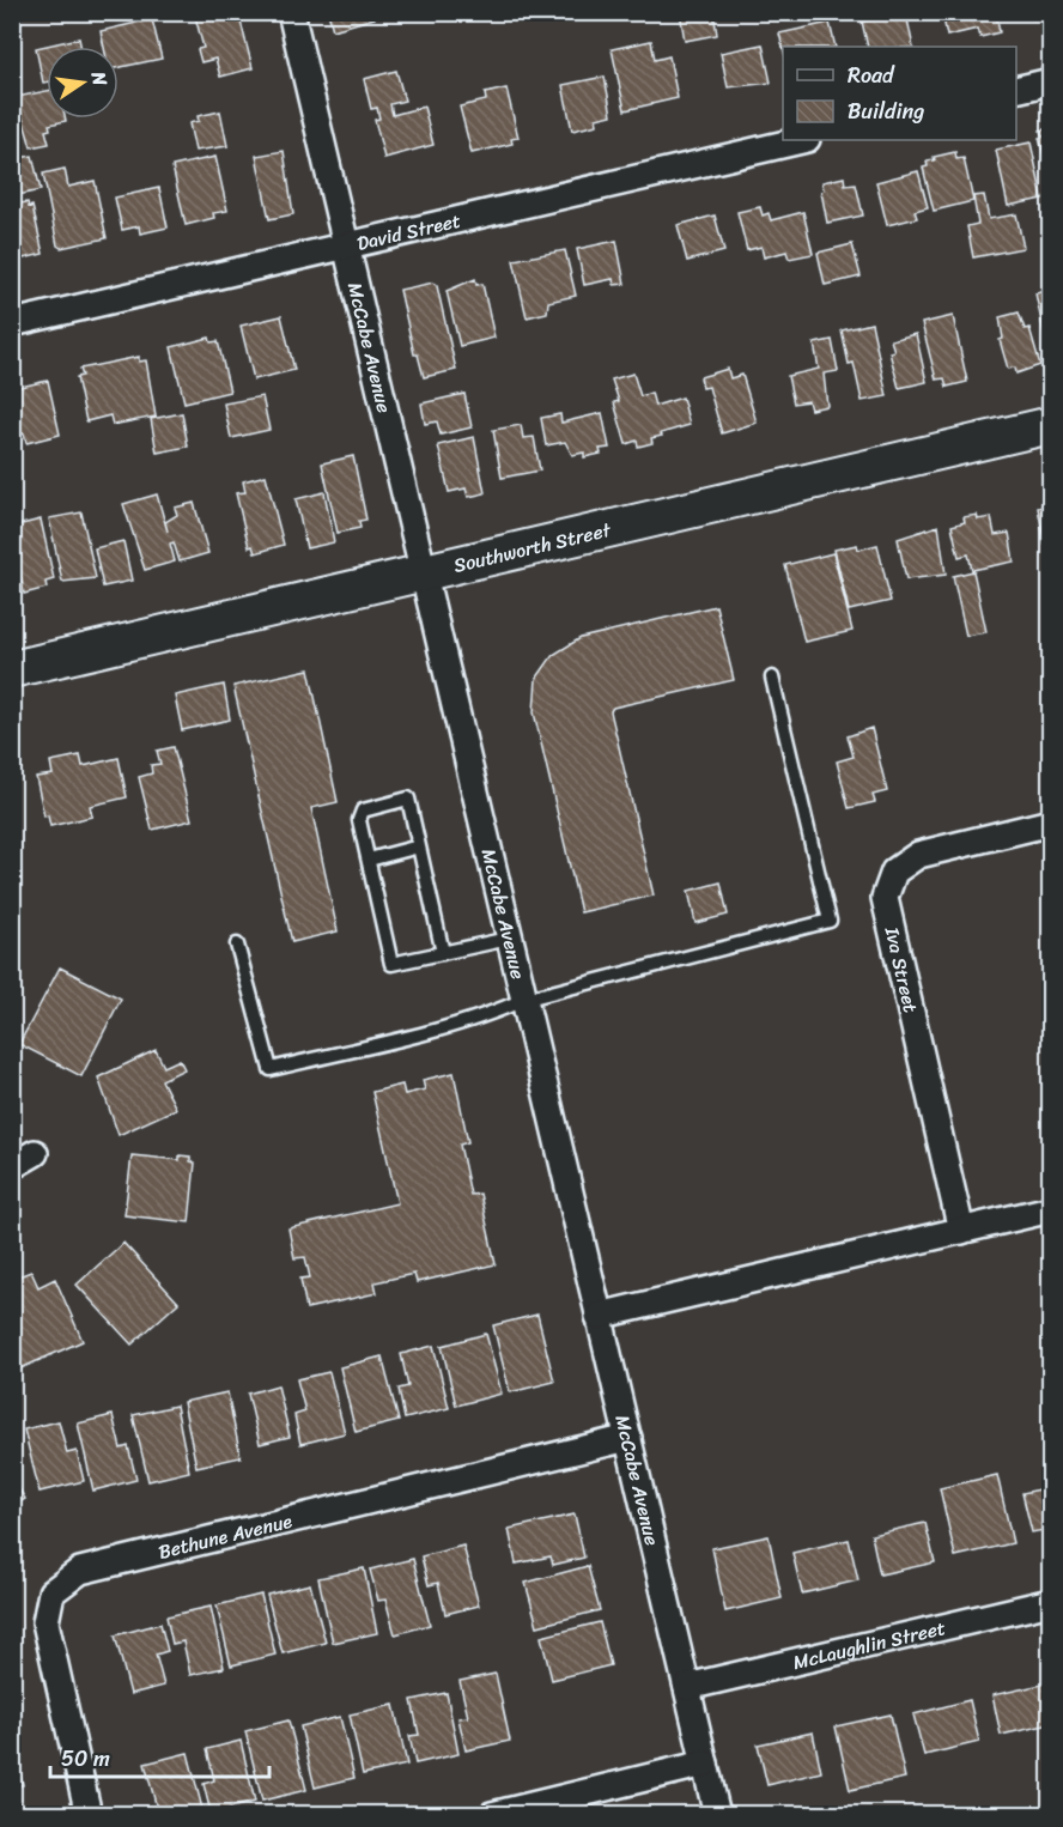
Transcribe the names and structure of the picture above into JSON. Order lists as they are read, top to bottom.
{
  "streets": {
    "main road": ["Southworth Street"],
    "street": [
      "David Street",
      "McCabe Avenue",
      "Iva Street",
      "Bethune Avenue",
      "McLaughlin Street"
    ]
  },
  "crossings": [
    ["David Street", "McCabe Avenue"],
    ["McCabe Avenue", "Southworth Street"],
    ["McCabe Avenue", "Bethune Avenue"],
    ["McCabe Avenue", "McLaughlin Street"]
  ],
  "legend": ["Road", "Building"],
  "scale_bar": "50 m",
  "north": "right"
}
